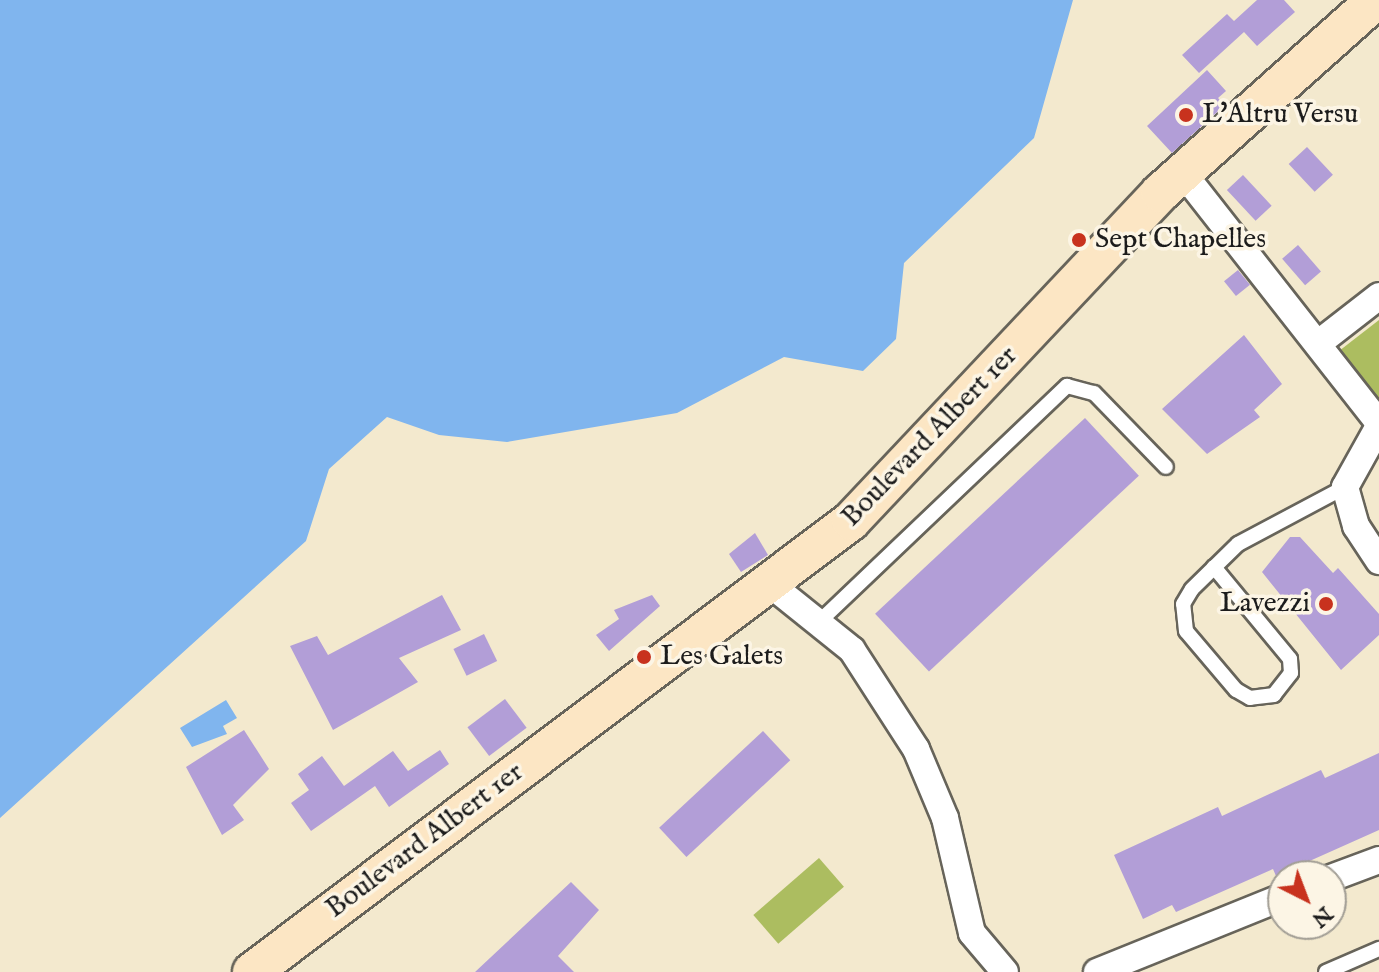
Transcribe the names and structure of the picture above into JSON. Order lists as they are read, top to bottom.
{
  "streets": {
    "main road": ["Boulevard Albert 1er"]
  },
  "places": [
    "L'Altru Versu",
    "Sept Chapelles",
    "Lavezzi",
    "Les Galets"
  ],
  "north": "bottom right"
}
